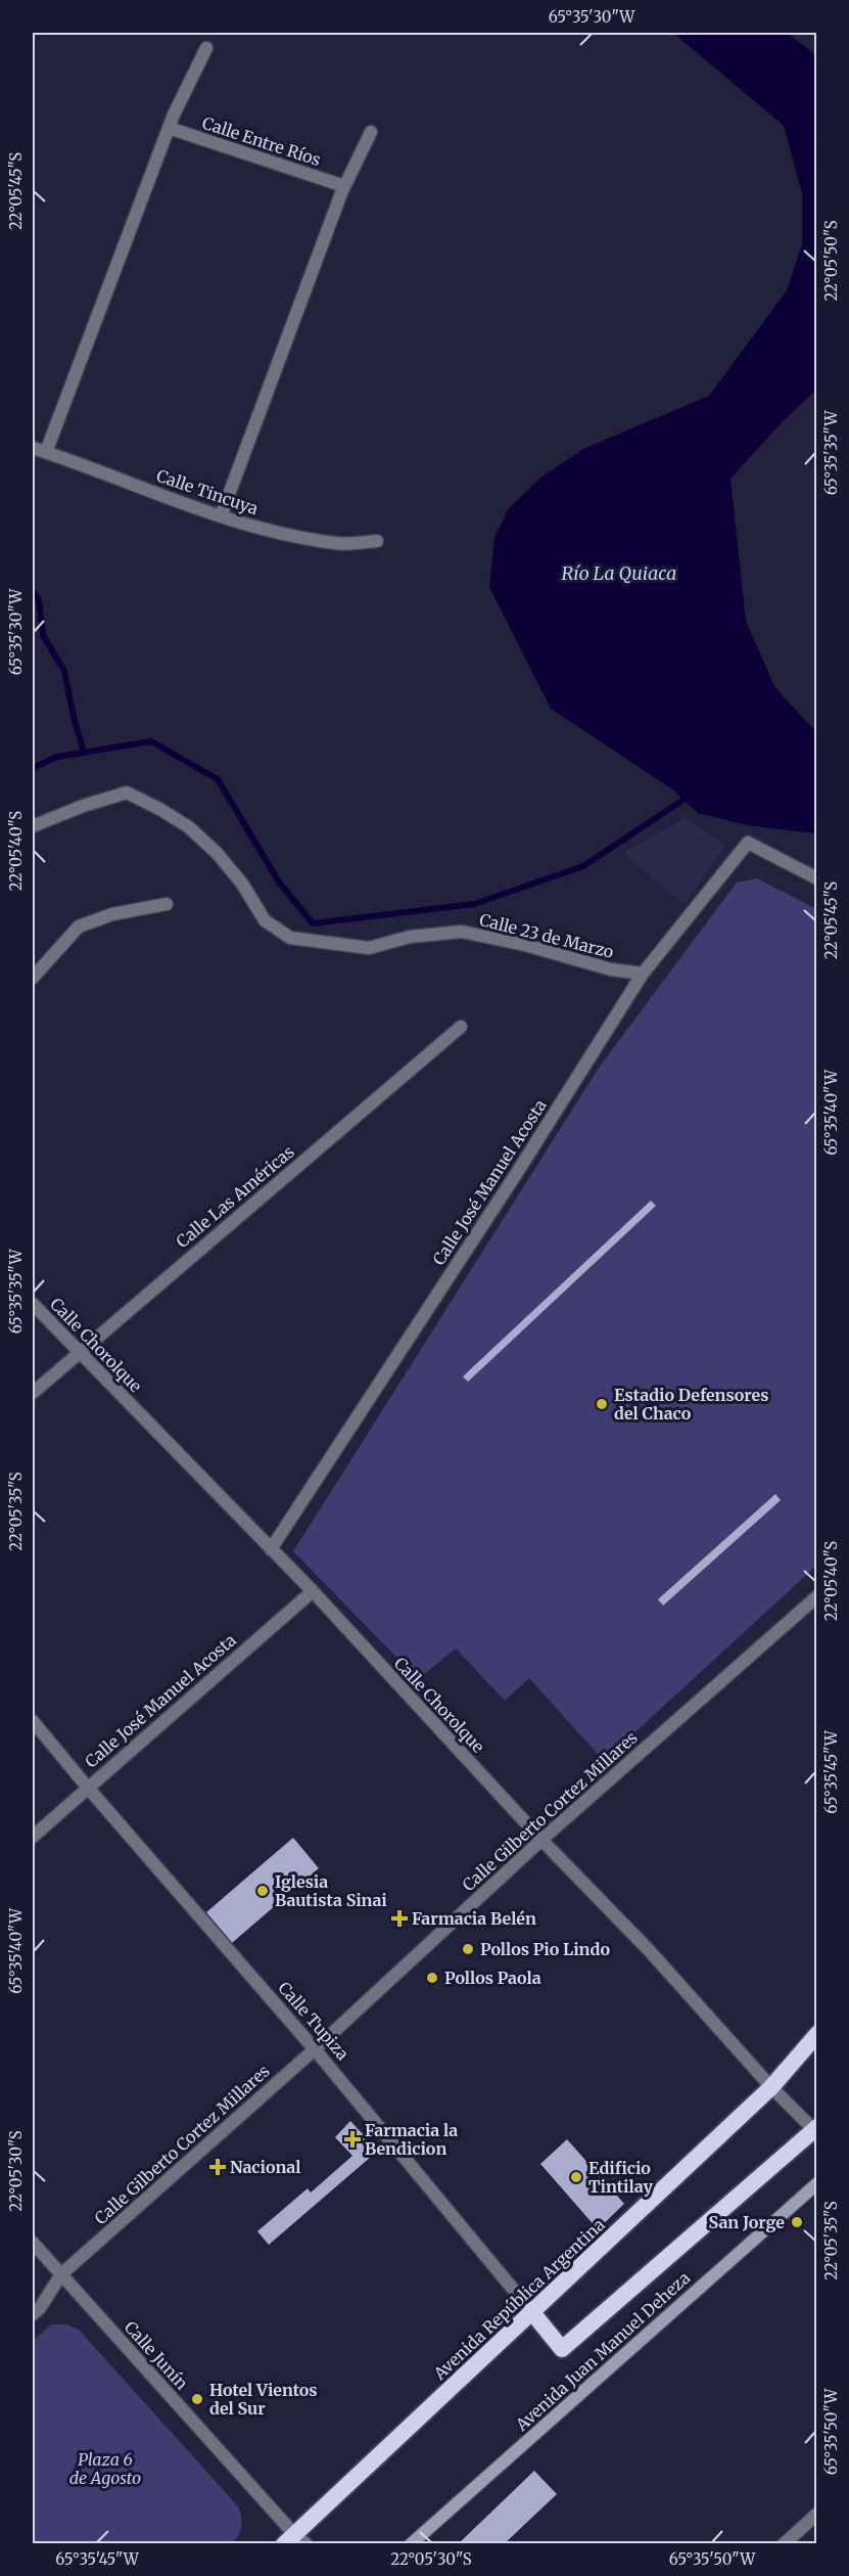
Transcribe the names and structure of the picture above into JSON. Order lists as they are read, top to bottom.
{
  "streets": {
    "highway": ["Calle Tupiza", "Avenida República Argentina"],
    "main road": ["Avenida Juan Manuel Deheza"],
    "street": [
      "Calle Entre Ríos",
      "Calle Tincuya",
      "Calle 23 de Marzo",
      "Calle José Manuel Acosta",
      "Calle Las Américas",
      "Calle Chorolque",
      "Calle Gilberto Cortez Millares",
      "Calle Junín"
    ]
  },
  "crossings": [
    ["Calle 23 de Marzo", "Calle José Manuel Acosta"],
    ["Calle José Manuel Acosta", "Calle Chorolque"],
    ["Calle José Manuel Acosta", "Calle Tupiza"],
    ["Calle Las Américas", "Calle Chorolque"],
    ["Calle Chorolque", "Calle Gilberto Cortez Millares"],
    ["Calle Chorolque", "Calle Tupiza"],
    ["Calle Chorolque", "Avenida República Argentina"],
    ["Calle Gilberto Cortez Millares", "Calle Tupiza"],
    ["Calle Gilberto Cortez Millares", "Calle Junín"],
    ["Calle Tupiza", "Avenida República Argentina"],
    ["Avenida República Argentina", "Calle Junín"]
  ],
  "water": ["Río La Quiaca"],
  "parks": ["Plaza 6 de Agosto"],
  "places": {
    "other": [
      "Estadio Defensores del Chaco",
      "Iglesia Bautista Sinai",
      "Pollos Pio Lindo",
      "Pollos Paola",
      "Edificio Tintilay",
      "San Jorge",
      "Hotel Vientos del Sur"
    ],
    "health": ["Farmacia Belén", "Farmacia la Bendicion", "Nacional"]
  },
  "coordinates": [
    "65°35'30\"W",
    "22°05'45\"S",
    "22°05'50\"S",
    "65°35'35\"W",
    "22°05'40\"S",
    "65°35'40\"W",
    "22°05'35\"S",
    "65°35'45\"W",
    "22°05'30\"S",
    "65°35'50\"W"
  ]
}
